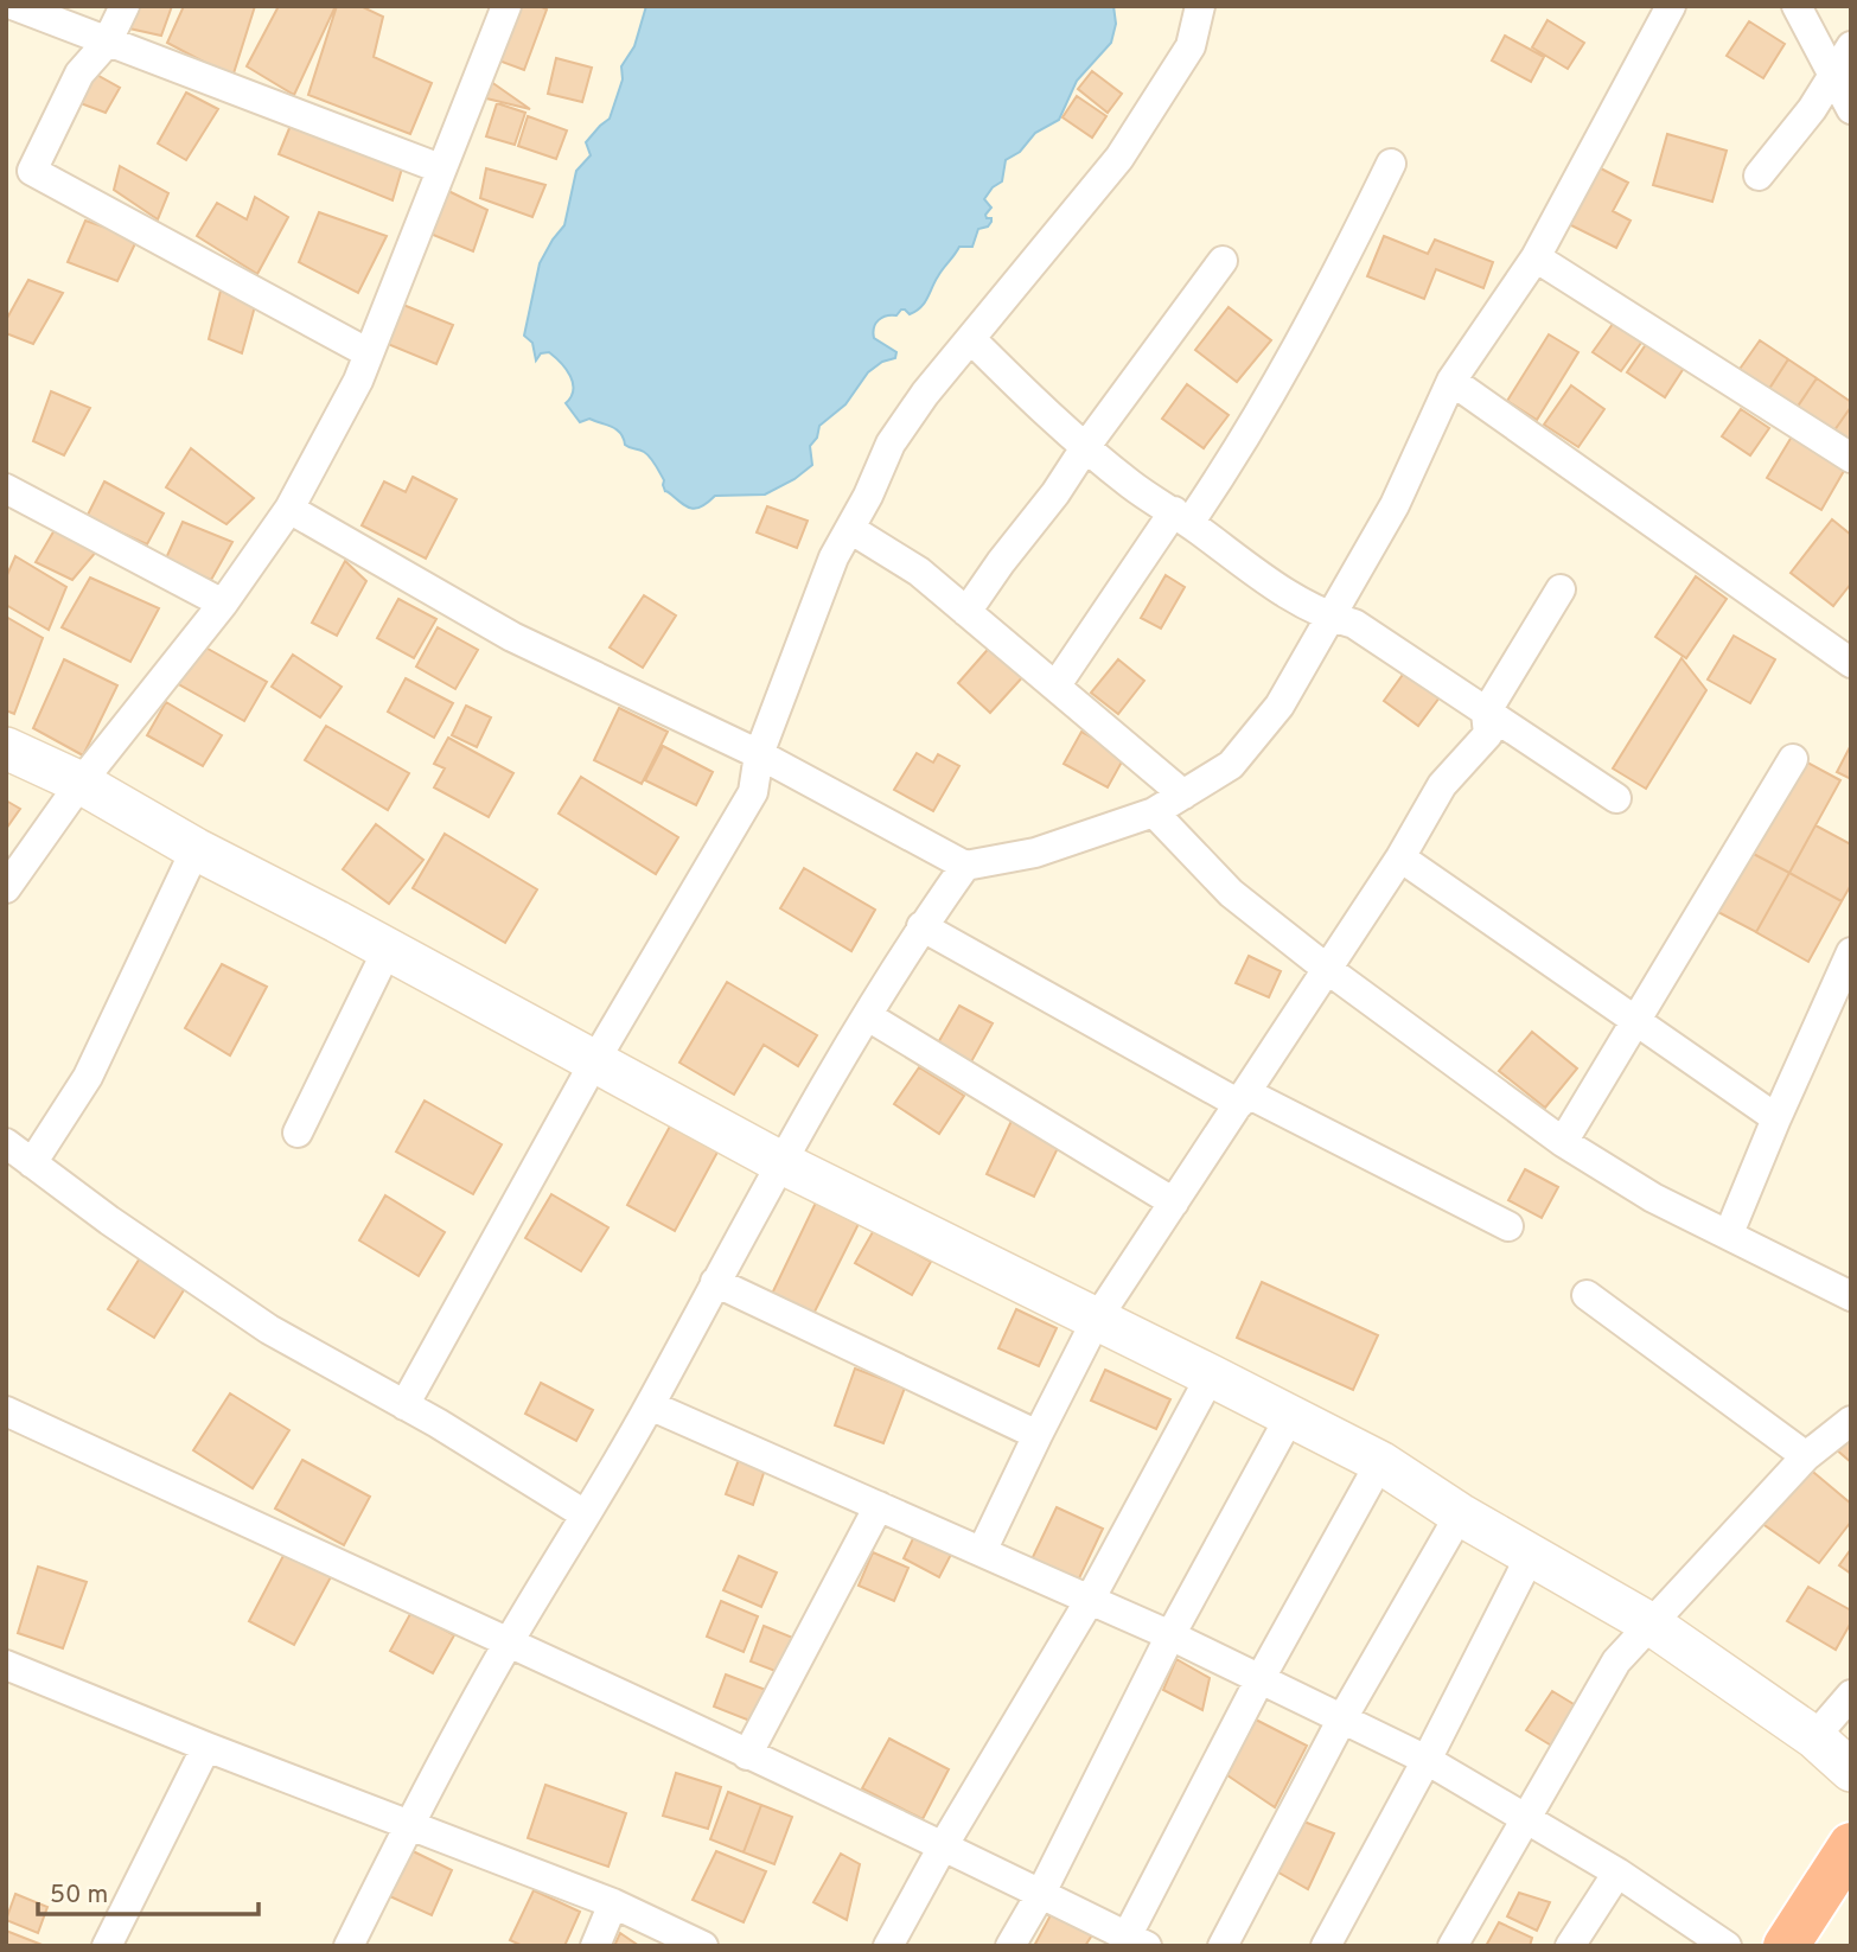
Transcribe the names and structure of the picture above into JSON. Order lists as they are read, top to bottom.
{
  "scale_bar": "50 m"
}
